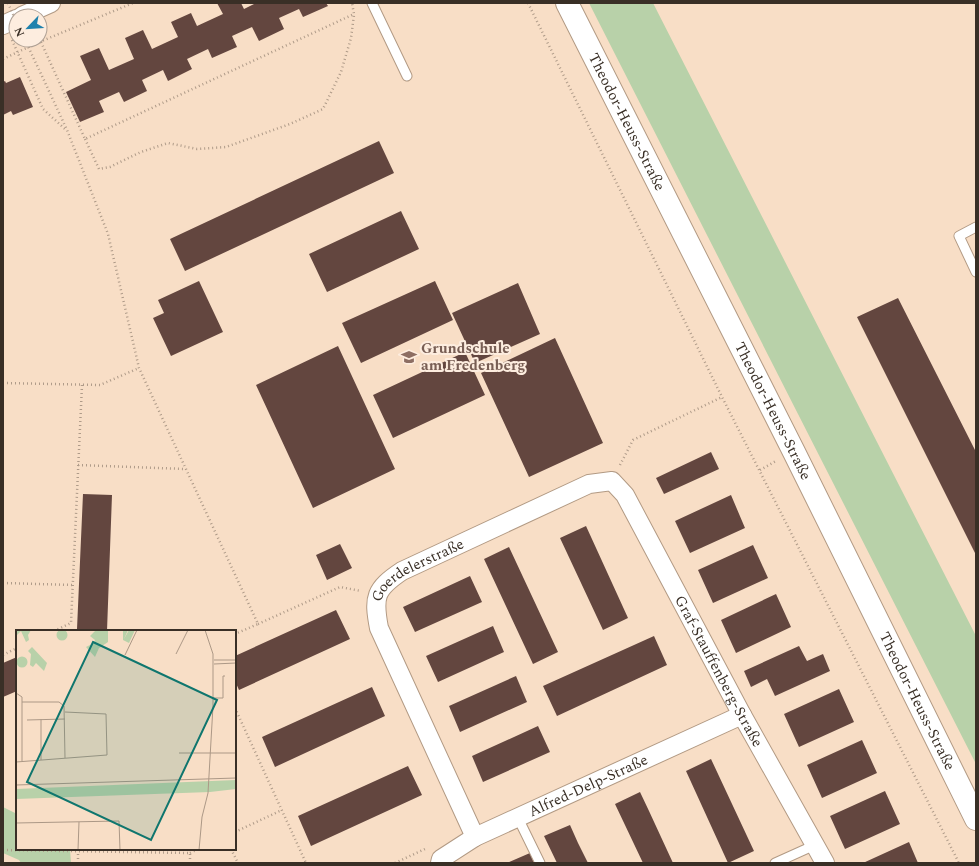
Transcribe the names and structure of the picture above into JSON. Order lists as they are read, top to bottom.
{
  "streets": {
    "street": [
      "Theodor-Heuss-Straße",
      "Goerdelerstraße",
      "Graf-Stauffenberg-Straße",
      "Alfred-Delp-Straße"
    ]
  },
  "crossings": [
    ["Goerdelerstraße", "Graf-Stauffenberg-Straße"],
    ["Goerdelerstraße", "Alfred-Delp-Straße"],
    ["Graf-Stauffenberg-Straße", "Alfred-Delp-Straße"]
  ],
  "places": {
    "school or university": ["Grundschule am Fredenberg"]
  },
  "north": "bottom left"
}
